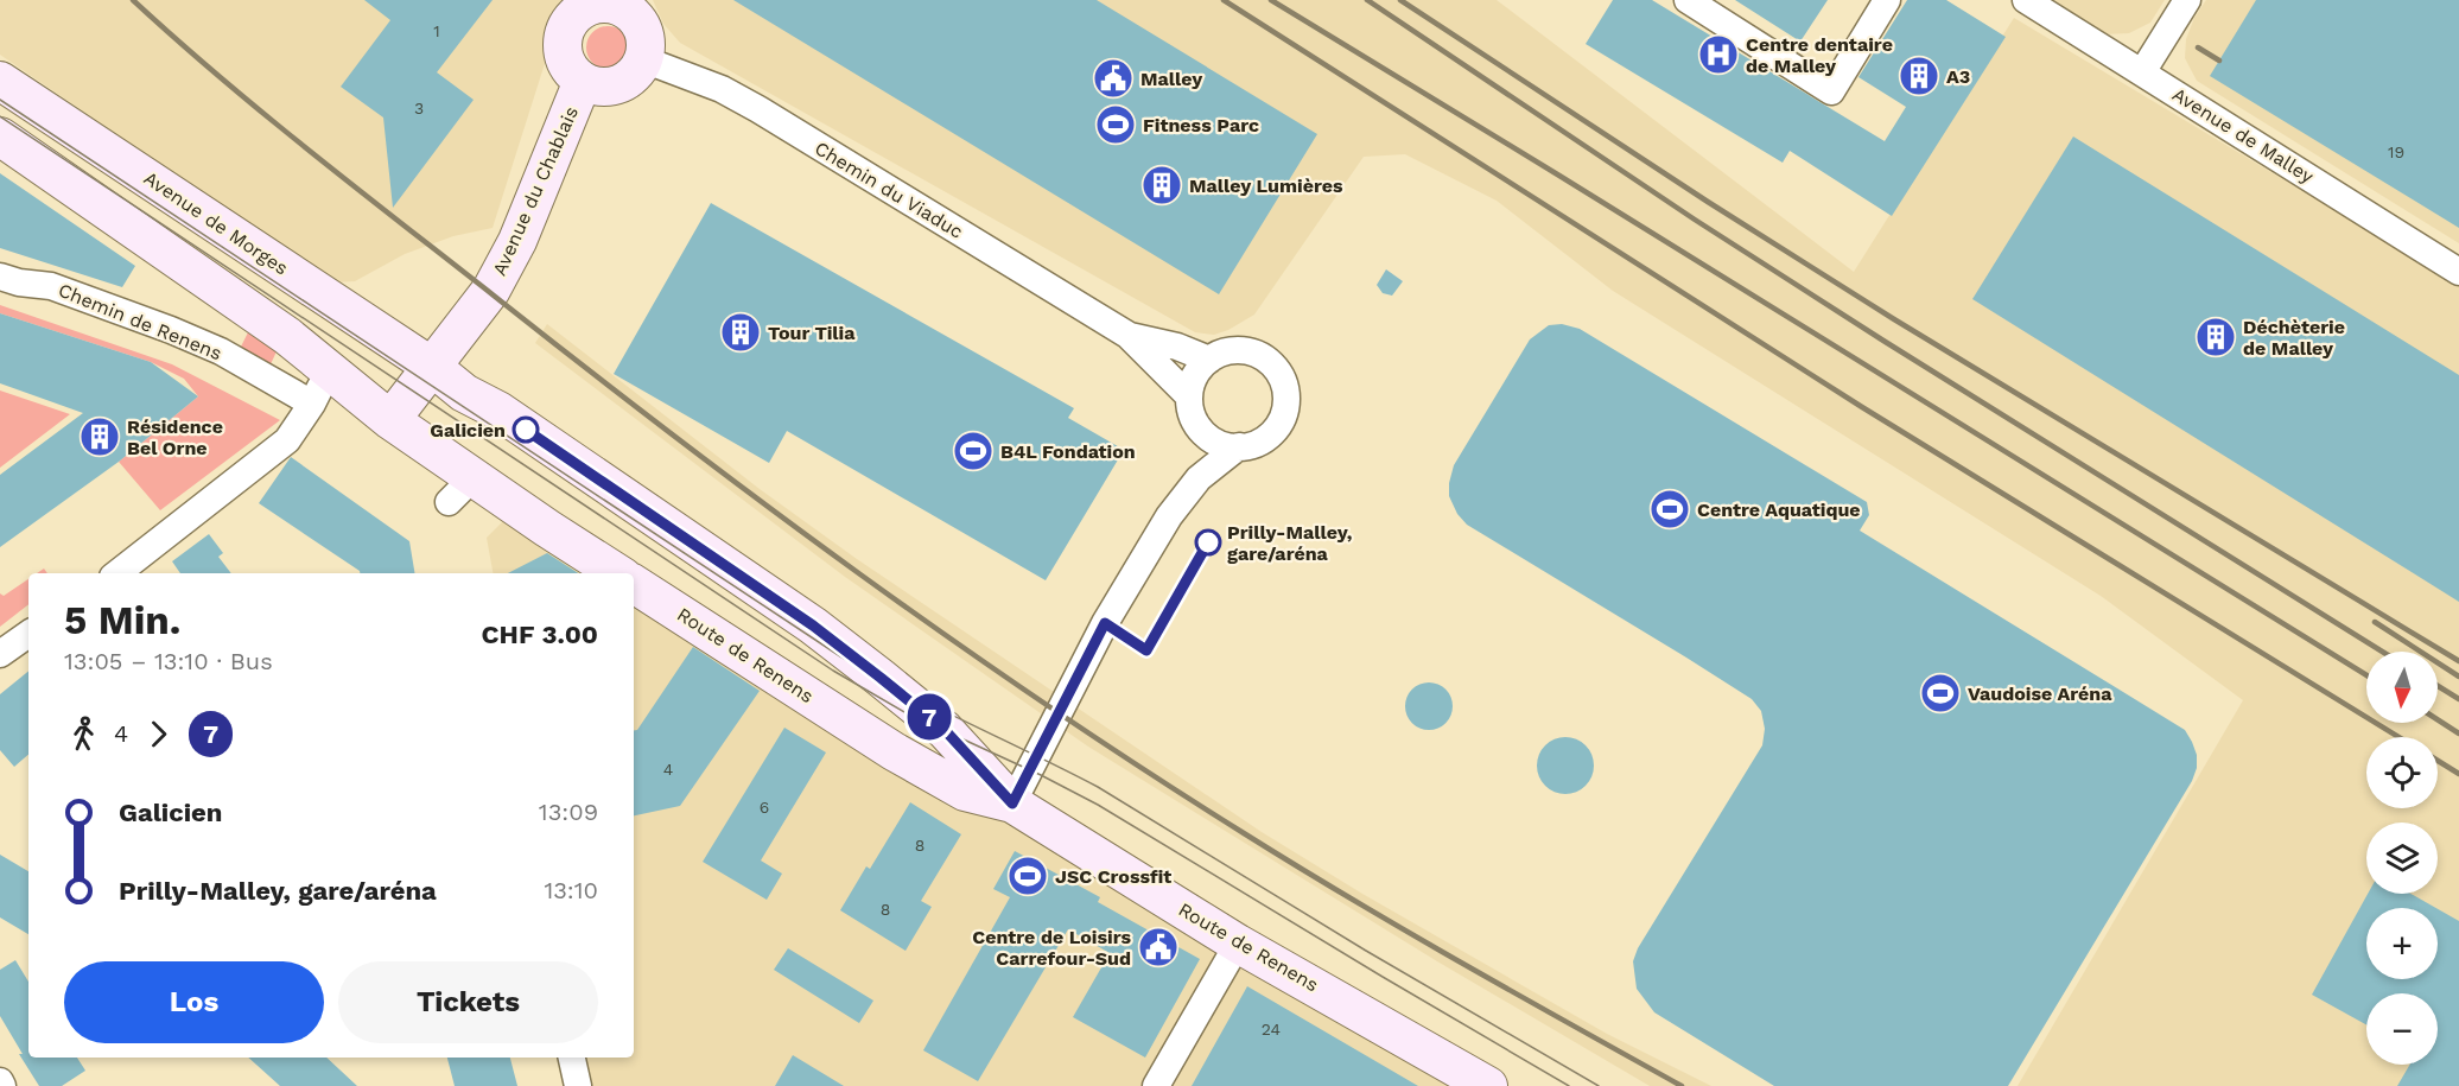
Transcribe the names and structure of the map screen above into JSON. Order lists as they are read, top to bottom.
{
  "streets": {
    "main road": ["Avenue du Chablais", "Avenue de Morges", "Route de Renens"],
    "street": ["Avenue de Malley", "Chemin du Viaduc", "Chemin de Renens"]
  },
  "crossings": [
    ["Chemin du Viaduc", "Avenue du Chablais"],
    ["Avenue du Chablais", "Avenue de Morges"],
    ["Avenue du Chablais", "Route de Renens"],
    ["Avenue de Morges", "Route de Renens"]
  ],
  "places": {
    "hospital": ["Centre dentaire de Malley"],
    "building": [
      "A3",
      "Malley Lumières",
      "Tour Tilia",
      "Déchèterie de Malley",
      "Résidence Bel Orne"
    ],
    "public building": ["Malley", "Centre de Loisirs Carrefour-Sud"],
    "sports": [
      "Fitness Parc",
      "B4L Fondation",
      "Centre Aquatique",
      "Vaudoise Aréna",
      "JSC Crossfit"
    ],
    "other": ["Galicien", "Prilly-Malley, gare/aréna"]
  },
  "lines": ["bus line 7"],
  "house_numbers": [
    "1",
    "3",
    "19",
    "4",
    "6",
    "8",
    "8",
    "24"
  ],
  "north": "bottom",
  "page": {
    "on_map": "7",
    "heading": ["5 Min.", "13:05 – 13:10 · Bus", "CHF 3.00"],
    "map_buttons": ["+", "−"],
    "legs": ["4", "7"],
    "list": [
      {
        "name": "Galicien",
        "value": "13:09"
      },
      {
        "name": "Prilly-Malley, gare/aréna",
        "value": "13:10"
      }
    ],
    "buttons": ["Los", "Tickets"]
  }
}
